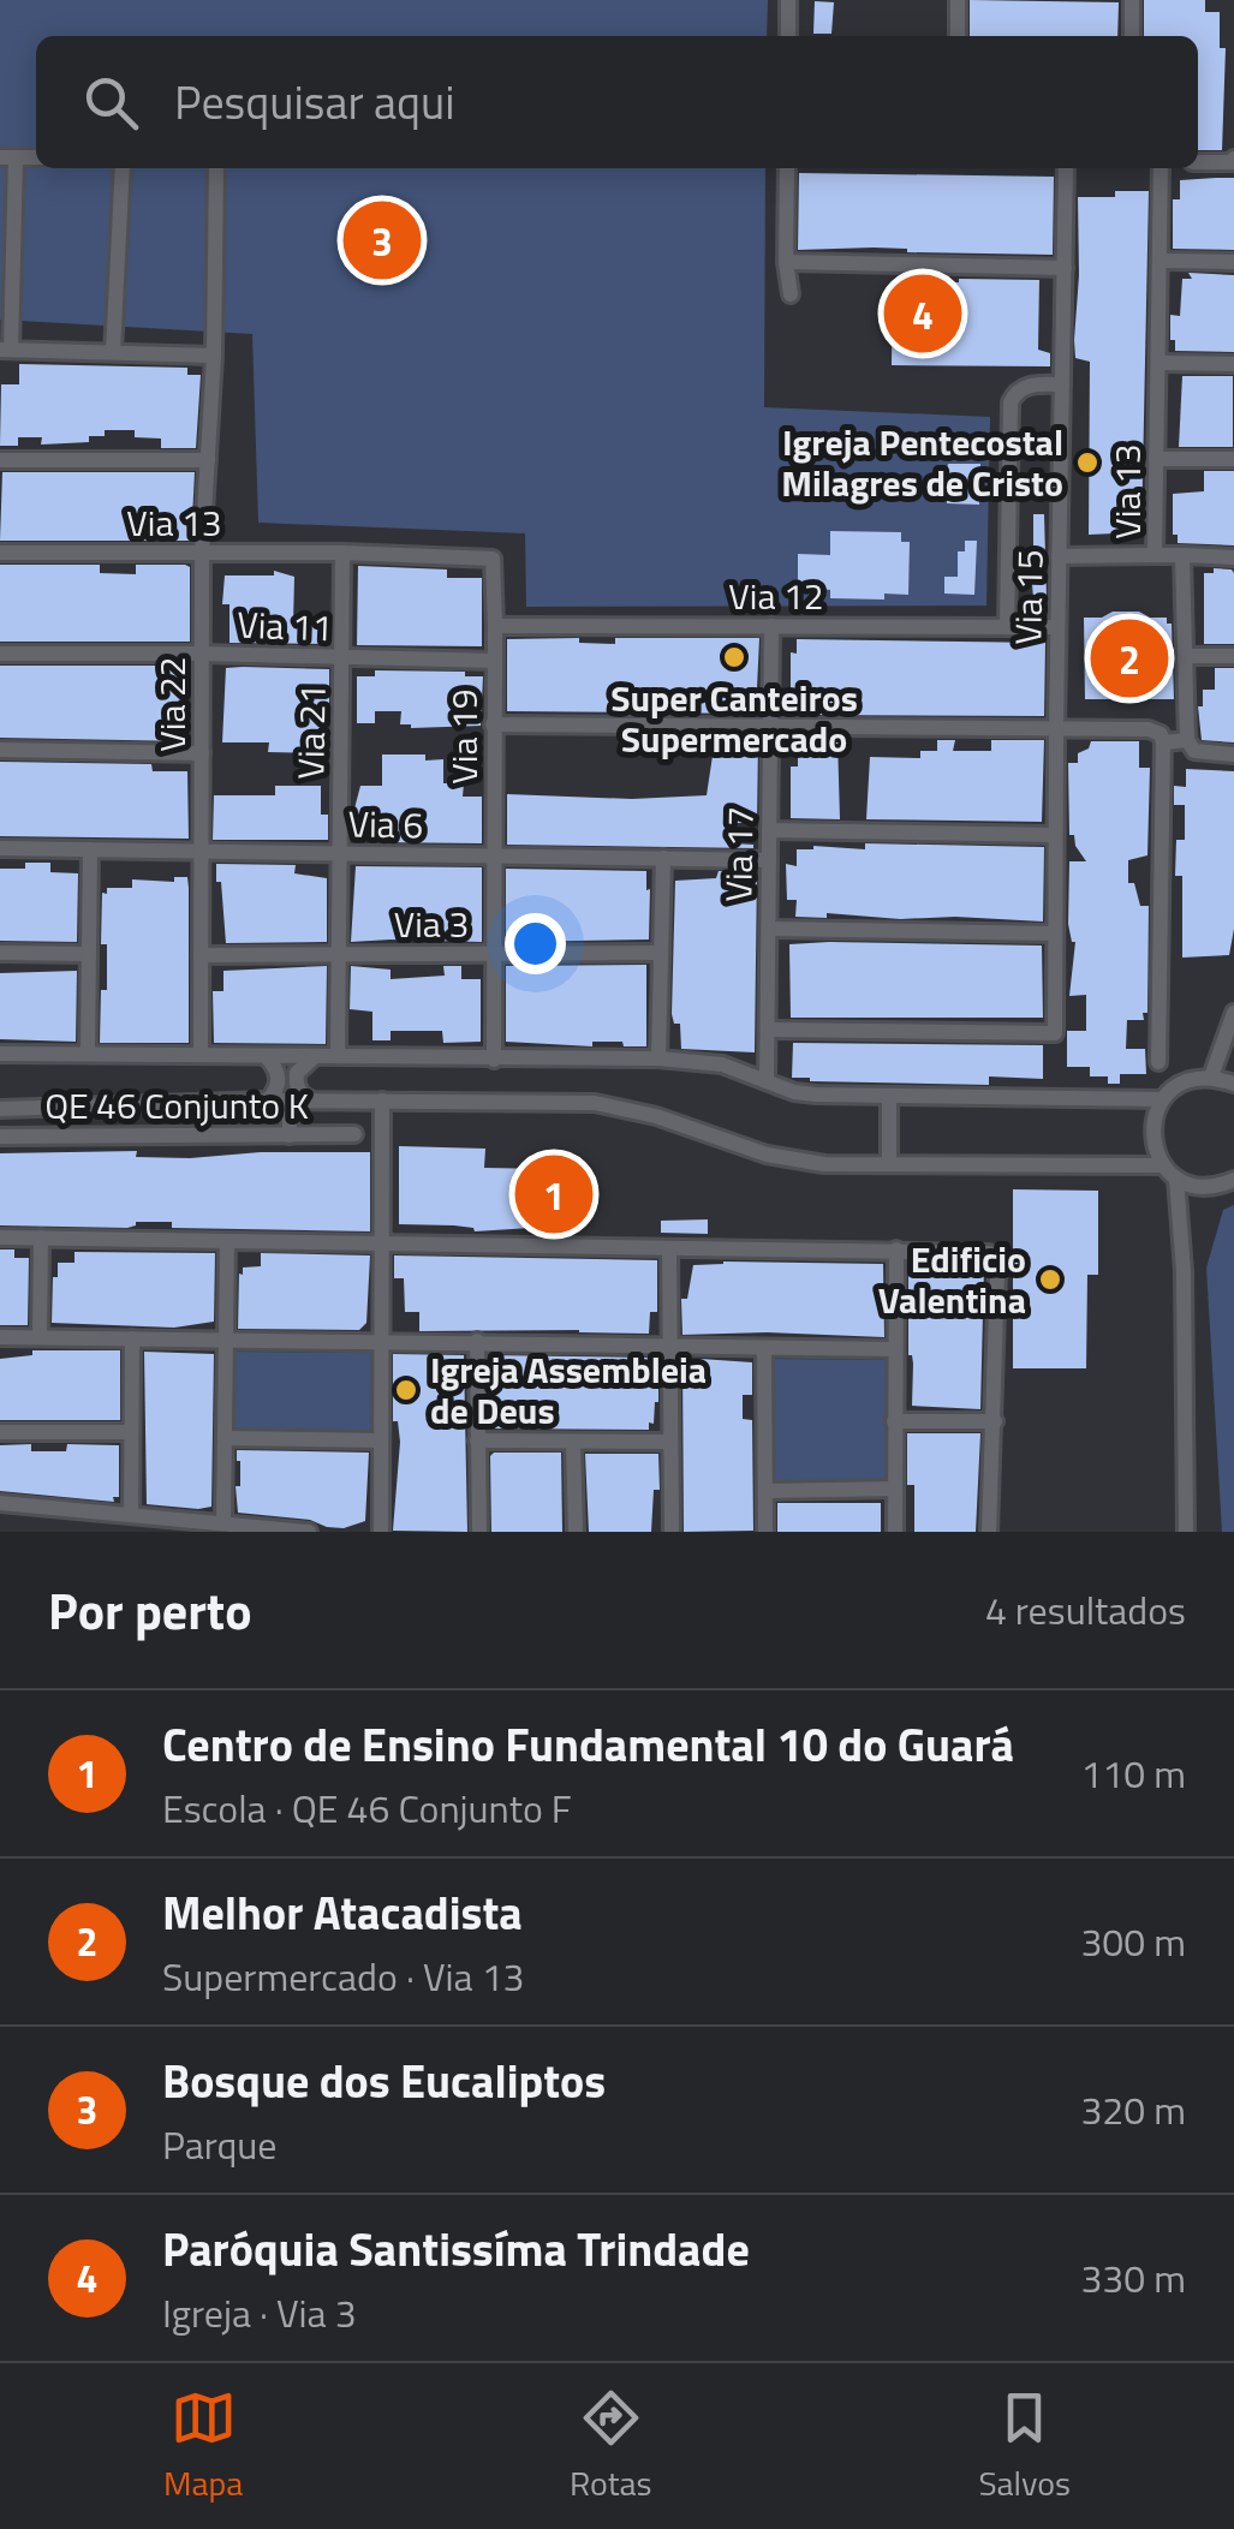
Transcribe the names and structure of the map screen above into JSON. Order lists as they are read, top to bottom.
{
  "streets": {
    "street": [
      "Via 13",
      "Via 12",
      "Via 15",
      "Via 11",
      "Via 22",
      "Via 21",
      "Via 19",
      "Via 6",
      "Via 17",
      "Via 3",
      "QE 46 Conjunto K"
    ]
  },
  "crossings": [
    ["Via 13", "Via 22"],
    ["Via 13", "Via 21"],
    ["Via 13", "Via 19"],
    ["Via 12", "Via 15"],
    ["Via 12", "Via 19"],
    ["Via 12", "Via 17"],
    ["Via 15", "Via 17"],
    ["Via 11", "Via 22"],
    ["Via 11", "Via 21"],
    ["Via 11", "Via 19"],
    ["Via 22", "Via 6"],
    ["Via 22", "Via 3"],
    ["Via 21", "Via 6"],
    ["Via 21", "Via 3"],
    ["Via 19", "Via 6"],
    ["Via 19", "Via 3"],
    ["Via 6", "Via 17"]
  ],
  "places": [
    "Igreja Pentecostal Milagres de Cristo",
    "Super Canteiros Supermercado",
    "Edificio Valentina",
    "Igreja Assembleia de Deus"
  ],
  "page": {
    "search": "Pesquisar aqui",
    "pins": [
      "3",
      "4",
      "2",
      "1"
    ],
    "heading": ["Por perto", "4 resultados"],
    "list": [
      {
        "mark": "1",
        "name": "Centro de Ensino Fundamental 10 do Guará",
        "note": "Escola · QE 46 Conjunto F",
        "value": "110 m"
      },
      {
        "mark": "2",
        "name": "Melhor Atacadista",
        "note": "Supermercado · Via 13",
        "value": "300 m"
      },
      {
        "mark": "3",
        "name": "Bosque dos Eucaliptos",
        "note": "Parque",
        "value": "320 m"
      },
      {
        "mark": "4",
        "name": "Paróquia Santissíma Trindade",
        "note": "Igreja · Via 3",
        "value": "330 m"
      }
    ],
    "nav": ["Mapa", "Rotas", "Salvos"]
  }
}
